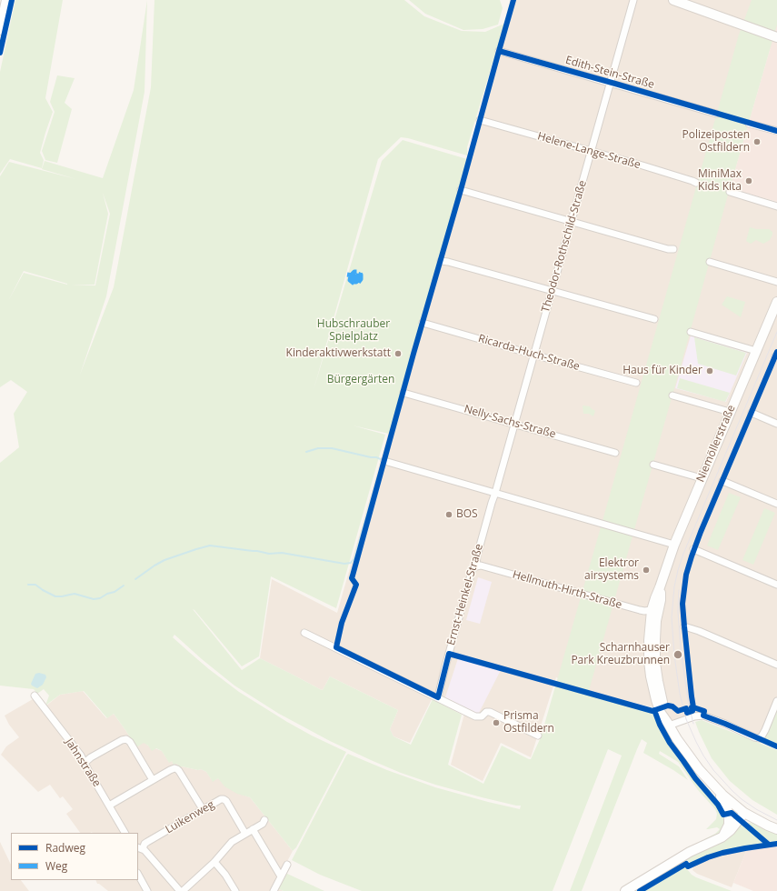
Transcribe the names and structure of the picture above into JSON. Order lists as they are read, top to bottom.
{
  "streets": {
    "main road": ["Niemöllerstraße"],
    "street": [
      "Edith-Stein-Straße",
      "Helene-Lange-Straße",
      "Theodor-Rothschild-Straße",
      "Ricarda-Huch-Straße",
      "Nelly-Sachs-Straße",
      "Hellmuth-Hirth-Straße",
      "Ernst-Heinkel-Straße",
      "Jahnstraße",
      "Luikenweg"
    ]
  },
  "crossings": [
    ["Edith-Stein-Straße", "Theodor-Rothschild-Straße"],
    ["Helene-Lange-Straße", "Theodor-Rothschild-Straße"],
    ["Theodor-Rothschild-Straße", "Ricarda-Huch-Straße"],
    ["Theodor-Rothschild-Straße", "Nelly-Sachs-Straße"],
    ["Theodor-Rothschild-Straße", "Ernst-Heinkel-Straße"],
    ["Niemöllerstraße", "Hellmuth-Hirth-Straße"],
    ["Hellmuth-Hirth-Straße", "Ernst-Heinkel-Straße"]
  ],
  "parks": ["Hubschrauber Spielplatz", "Bürgergärten"],
  "places": [
    "Polizeiposten Ostfildern",
    "MiniMax Kids Kita",
    "Kinderaktivwerkstatt",
    "Haus für Kinder",
    "BOS",
    "Elektror airsystems",
    "Scharnhauser Park Kreuzbrunnen",
    "Prisma Ostfildern"
  ],
  "legend": ["Radweg", "Weg"]
}
